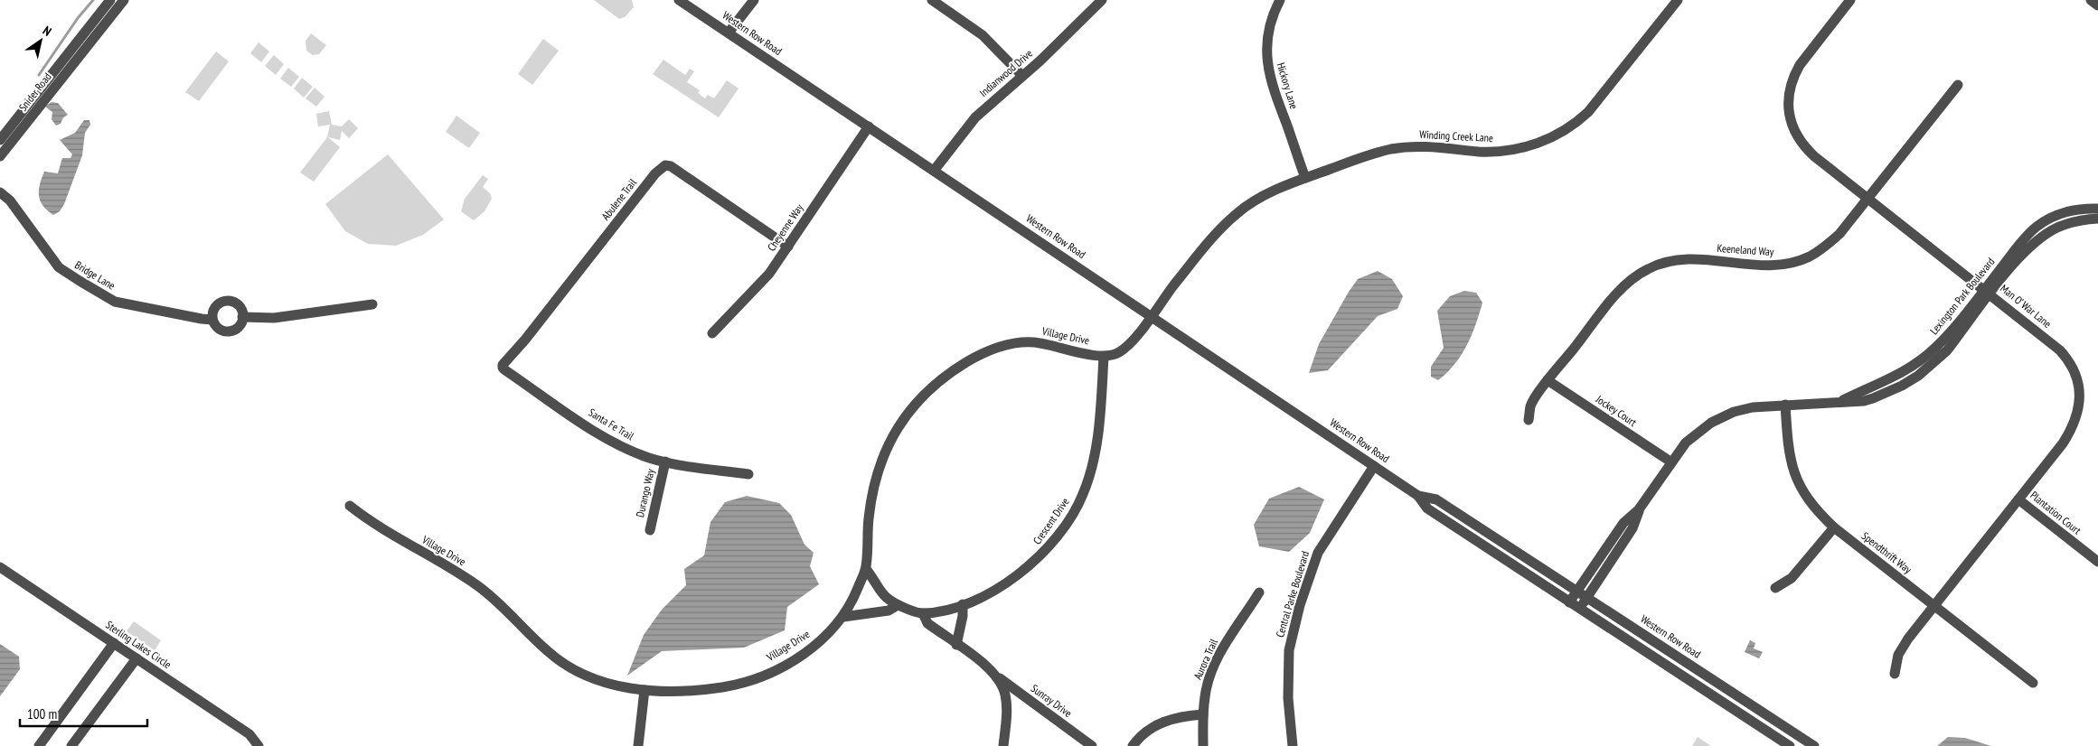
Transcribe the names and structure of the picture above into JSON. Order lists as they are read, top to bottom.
{
  "streets": {
    "street": [
      "Western Row Road",
      "Indianwood Drive",
      "Hickory Lane",
      "Snider Road",
      "Winding Creek Lane",
      "Abulene Trail",
      "Cheyenne Way",
      "Keeneland Way",
      "Bridge Lane",
      "Lexington Park Boulevard",
      "Man O’ War Lane",
      "Village Drive",
      "Jockey Court",
      "Santa Fe Trail",
      "Durango Way",
      "Plantation Court",
      "Crescent Drive",
      "Spendthrift Way",
      "Central Parke Boulevard",
      "Sterling Lakes Circle",
      "Aurora Trail",
      "Sunray Drive"
    ]
  },
  "crossings": [
    ["Western Row Road", "Indianwood Drive"],
    ["Western Row Road", "Winding Creek Lane"],
    ["Western Row Road", "Cheyenne Way"],
    ["Western Row Road", "Lexington Park Boulevard"],
    ["Western Row Road", "Central Parke Boulevard"],
    ["Hickory Lane", "Winding Creek Lane"],
    ["Abulene Trail", "Cheyenne Way"],
    ["Abulene Trail", "Santa Fe Trail"],
    ["Keeneland Way", "Man O’ War Lane"],
    ["Keeneland Way", "Jockey Court"],
    ["Lexington Park Boulevard", "Man O’ War Lane"],
    ["Lexington Park Boulevard", "Jockey Court"],
    ["Lexington Park Boulevard", "Spendthrift Way"],
    ["Man O’ War Lane", "Plantation Court"],
    ["Man O’ War Lane", "Spendthrift Way"],
    ["Village Drive", "Crescent Drive"],
    ["Santa Fe Trail", "Durango Way"]
  ],
  "scale_bar": "100 m",
  "north": "top right"
}
